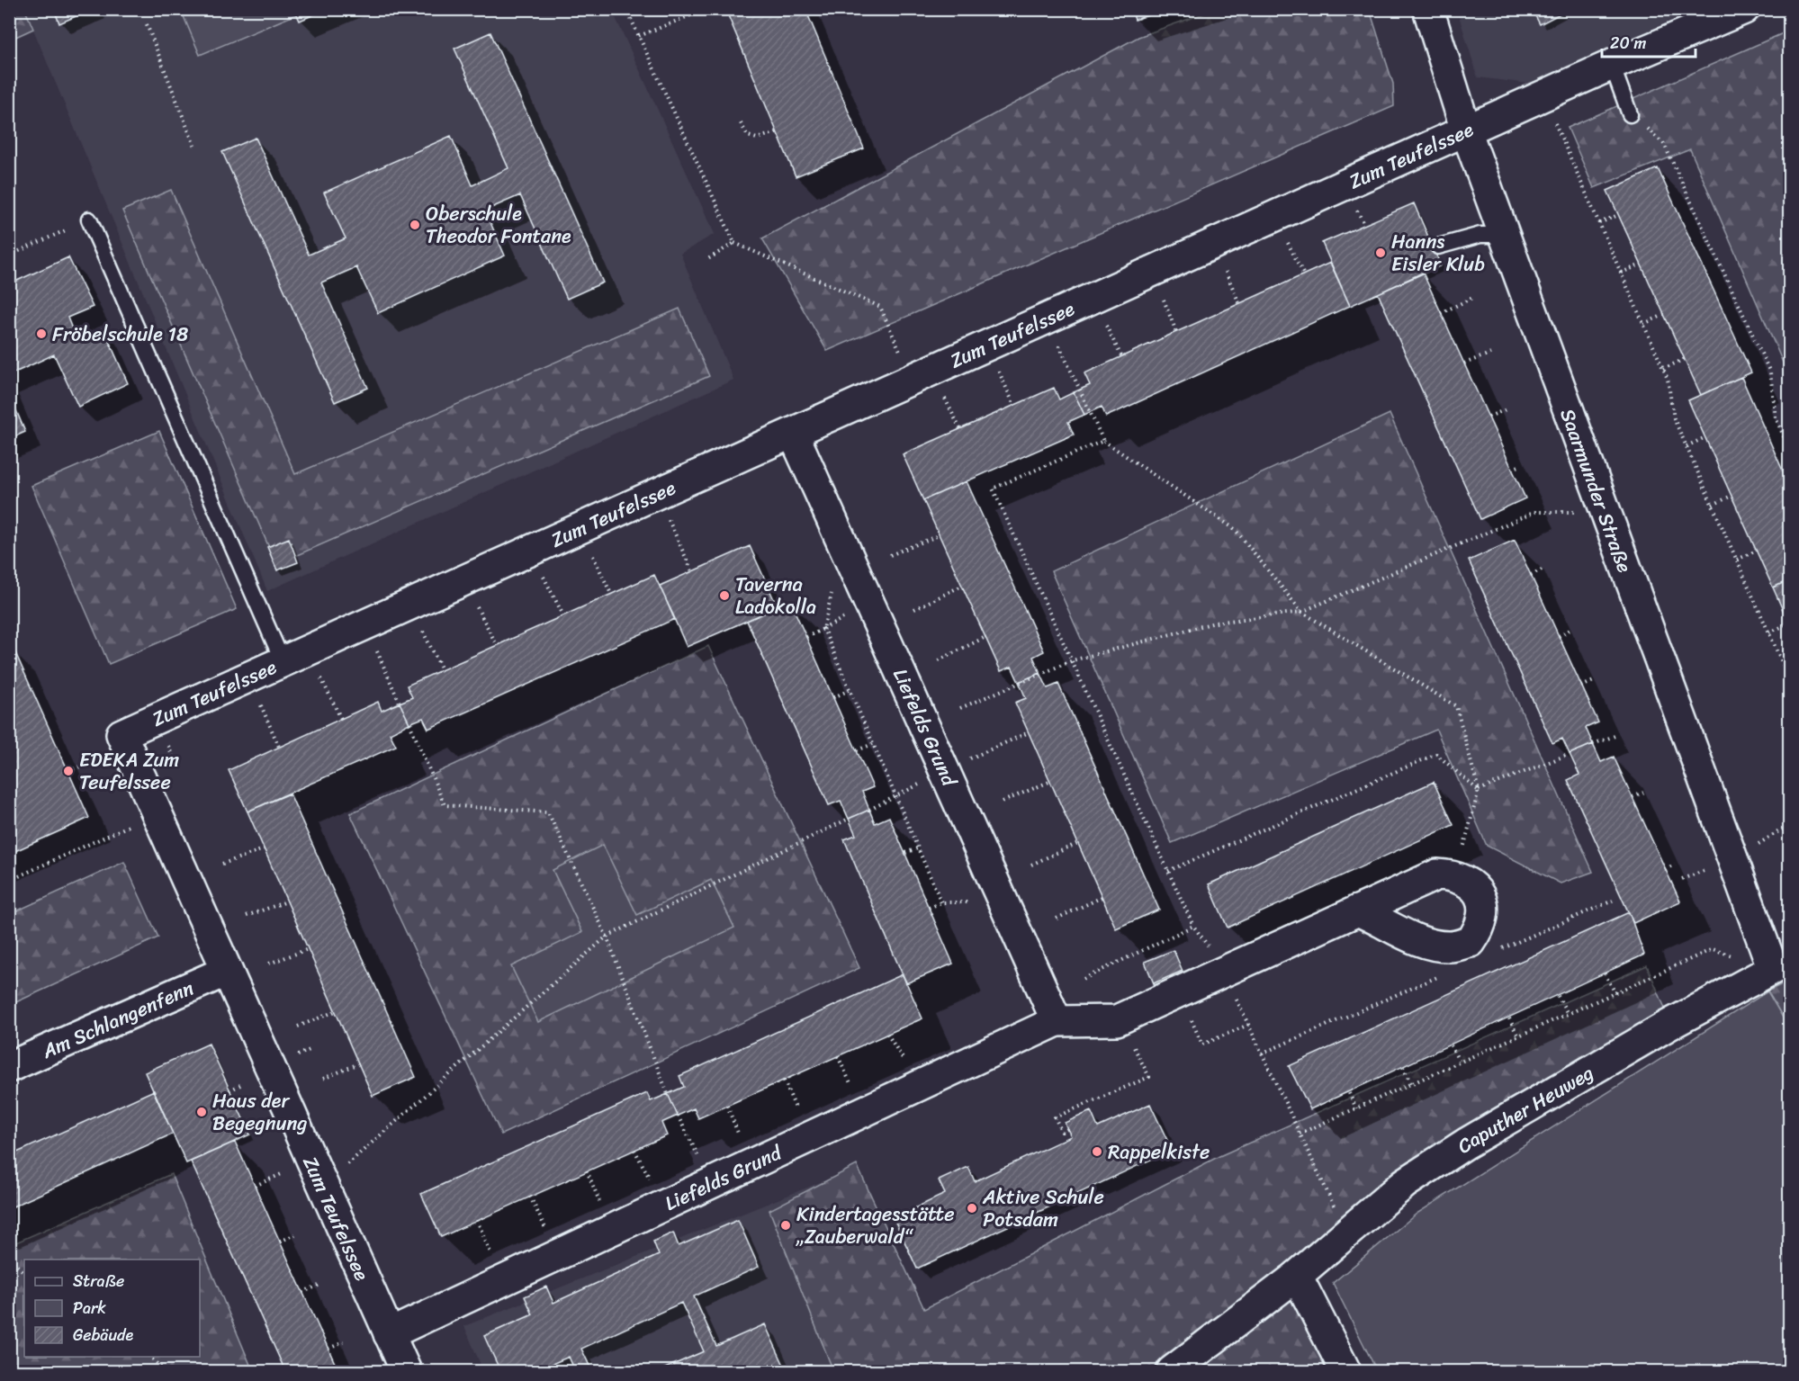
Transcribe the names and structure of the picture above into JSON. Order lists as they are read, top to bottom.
{
  "streets": {
    "street": [
      "Zum Teufelssee",
      "Saarmunder Straße",
      "Liefelds Grund",
      "Am Schlangenfenn",
      "Caputher Heuweg"
    ]
  },
  "crossings": [
    ["Zum Teufelssee", "Saarmunder Straße"],
    ["Zum Teufelssee", "Liefelds Grund"],
    ["Zum Teufelssee", "Am Schlangenfenn"],
    ["Saarmunder Straße", "Caputher Heuweg"]
  ],
  "places": [
    "Oberschule Theodor Fontane",
    "Hanns Eisler Klub",
    "Fröbelschule 18",
    "Taverna Ladokolla",
    "EDEKA Zum Teufelssee",
    "Haus der Begegnung",
    "Rappelkiste",
    "Aktive Schule Potsdam",
    "Kindertagesstätte „Zauberwald“"
  ],
  "legend": ["Straße", "Park", "Gebäude"],
  "scale_bar": "20 m"
}
